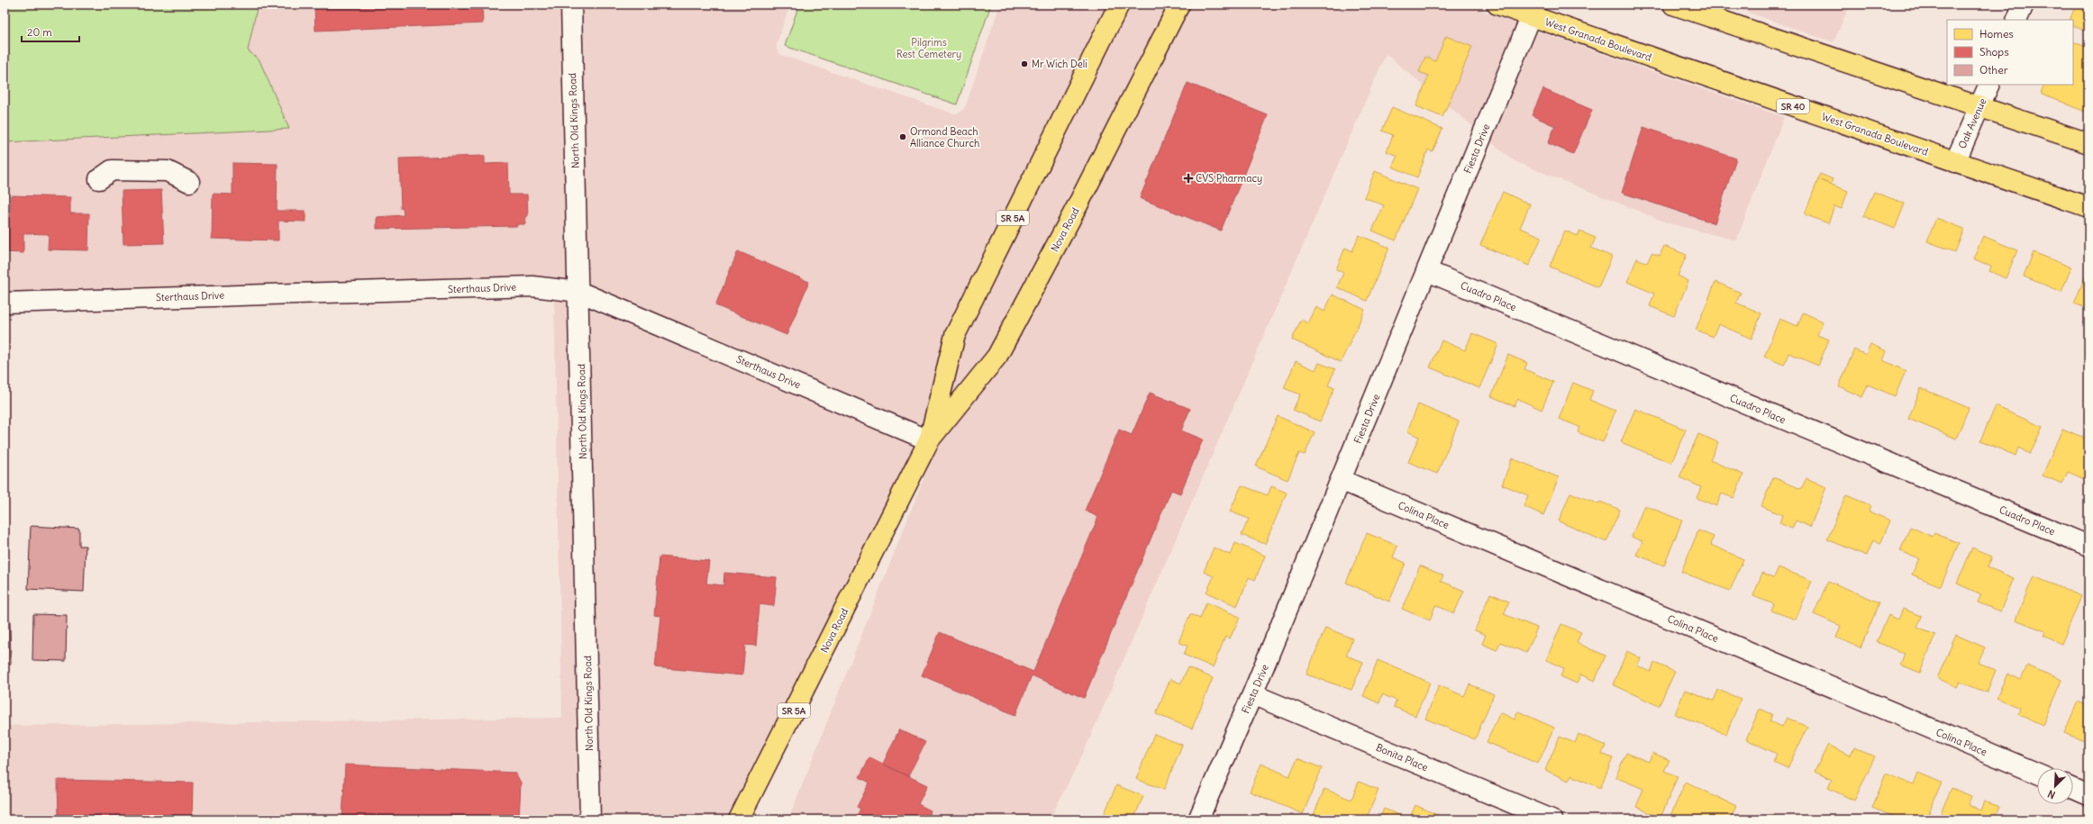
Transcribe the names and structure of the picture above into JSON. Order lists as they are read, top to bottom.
{
  "streets": {
    "main road": [
      "West Granada Boulevard",
      "SR 40",
      "SR 5A",
      "Nova Road"
    ],
    "street": [
      "North Old Kings Road",
      "Oak Avenue",
      "Fiesta Drive",
      "Sterthaus Drive",
      "Cuadro Place",
      "Colina Place",
      "Bonita Place"
    ]
  },
  "crossings": [
    ["West Granada Boulevard", "Oak Avenue"],
    ["West Granada Boulevard", "Fiesta Drive"],
    ["North Old Kings Road", "Sterthaus Drive"],
    ["Fiesta Drive", "Cuadro Place"],
    ["Fiesta Drive", "Colina Place"],
    ["Fiesta Drive", "Bonita Place"],
    ["Nova Road", "Sterthaus Drive"]
  ],
  "parks": ["Pilgrims Rest Cemetery"],
  "places": {
    "other": ["Mr Wich Deli", "Ormond Beach Alliance Church"],
    "health": ["CVS Pharmacy"]
  },
  "legend": ["Homes", "Shops", "Other"],
  "scale_bar": "20 m",
  "north": "bottom left"
}
